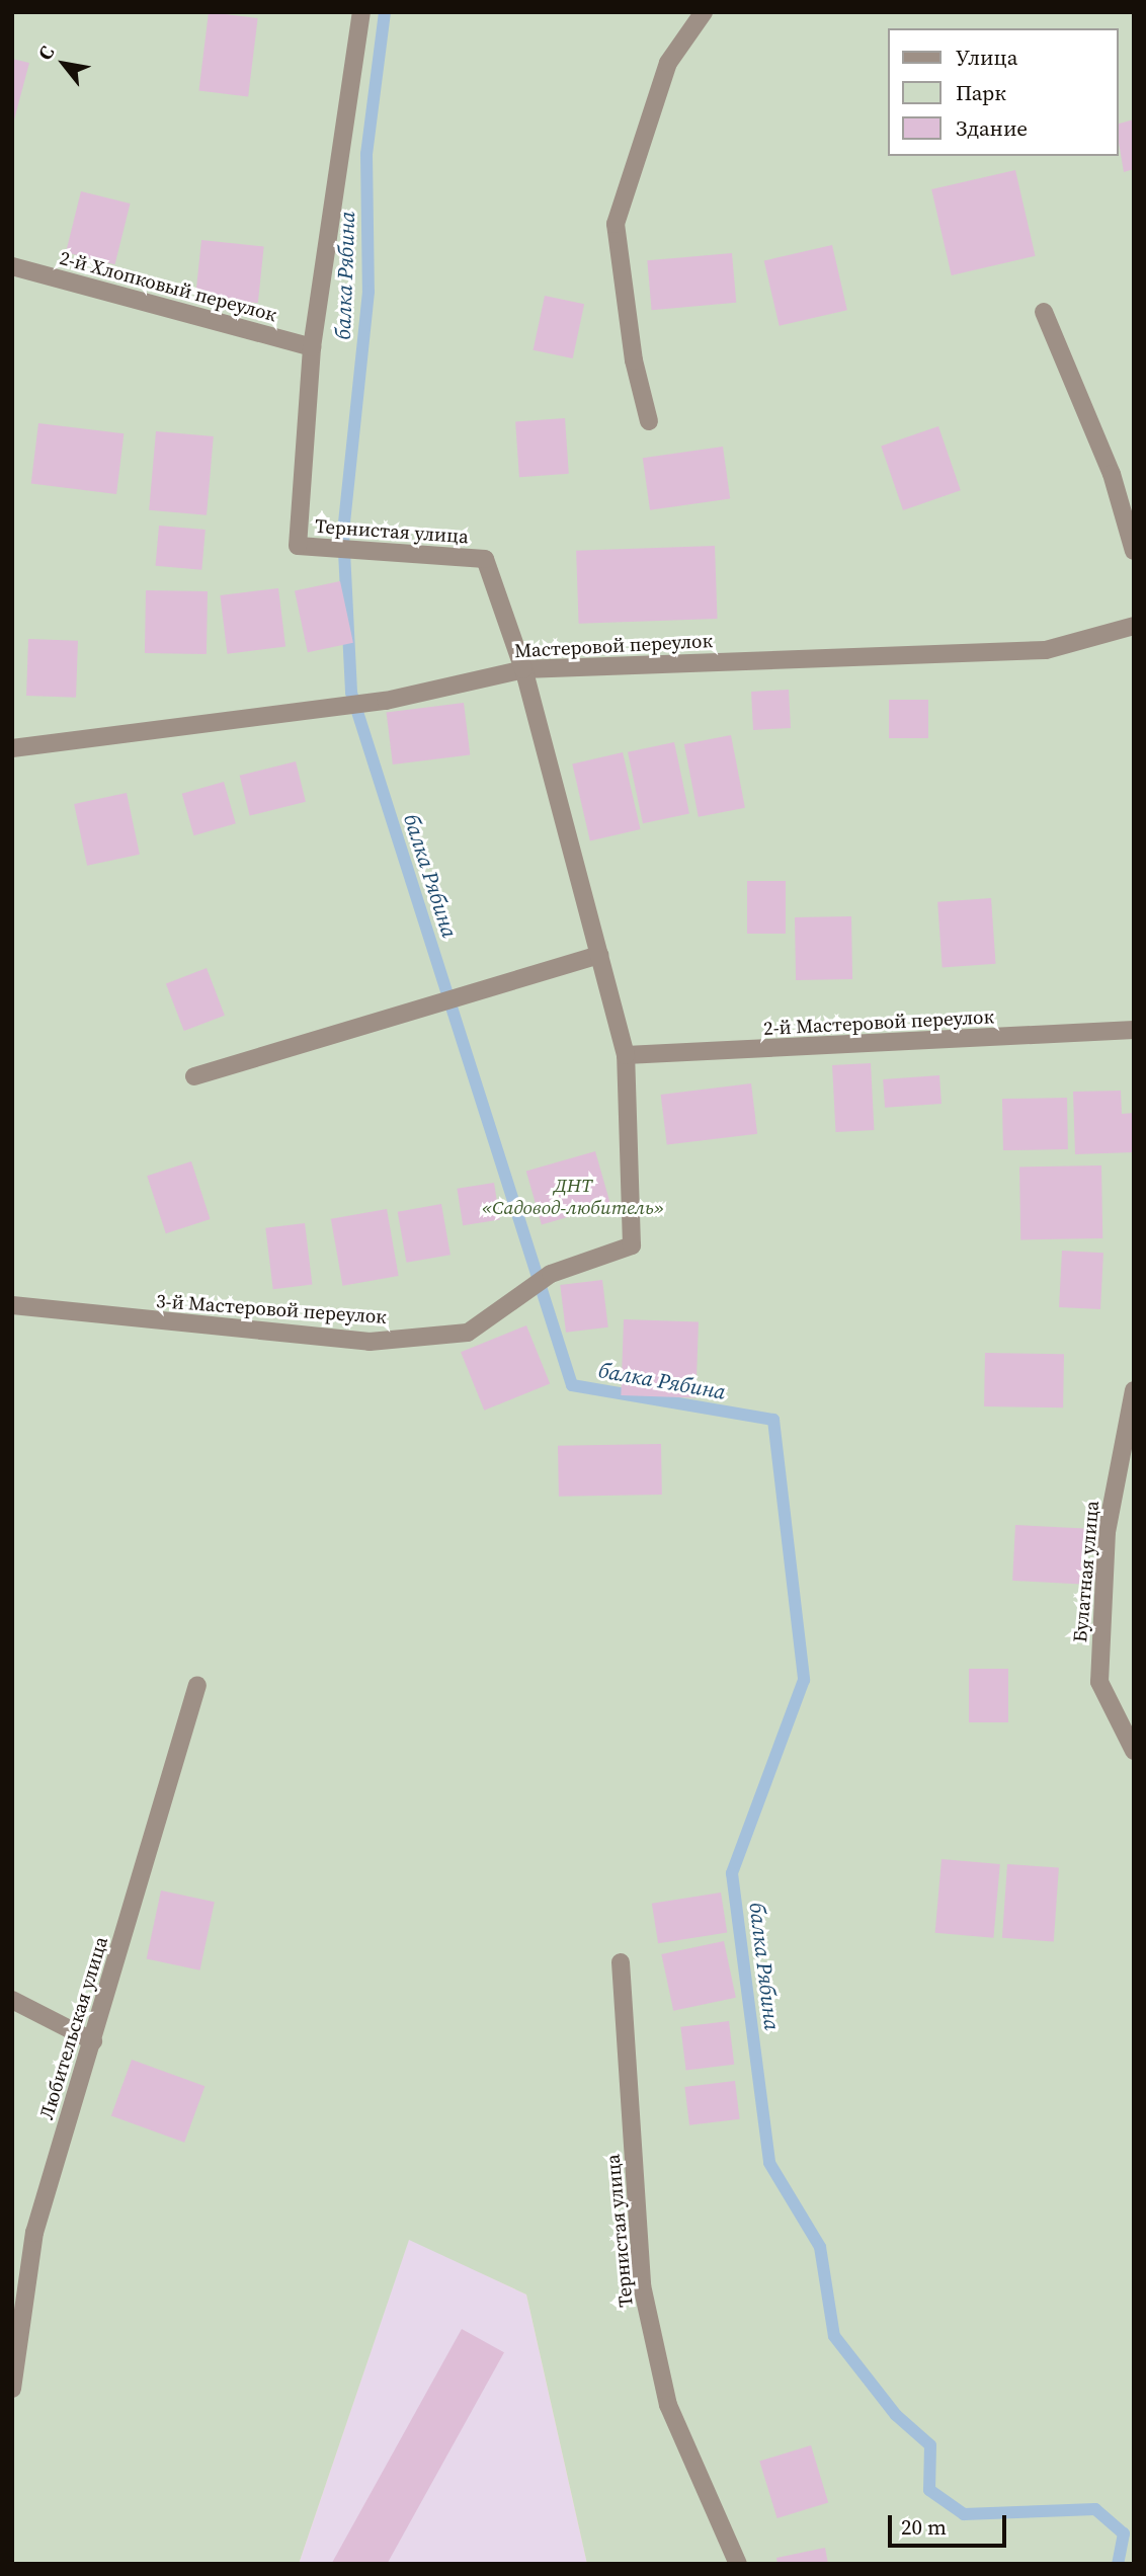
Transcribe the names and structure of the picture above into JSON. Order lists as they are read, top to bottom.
{
  "streets": {
    "street": [
      "2-й Хлопковый переулок",
      "Тернистая улица",
      "Мастеровой переулок",
      "2-й Мастеровой переулок",
      "3-й Мастеровой переулок",
      "Булатная улица",
      "Любительская улица"
    ]
  },
  "crossings": [
    ["2-й Хлопковый переулок", "Тернистая улица"],
    ["Тернистая улица", "Мастеровой переулок"],
    ["Тернистая улица", "2-й Мастеровой переулок"],
    ["Тернистая улица", "3-й Мастеровой переулок"]
  ],
  "water": ["балка Рябина"],
  "parks": ["ДНТ «Садовод-любитель»"],
  "legend": ["Улица", "Парк", "Здание"],
  "scale_bar": "20 m",
  "north": "top left"
}
